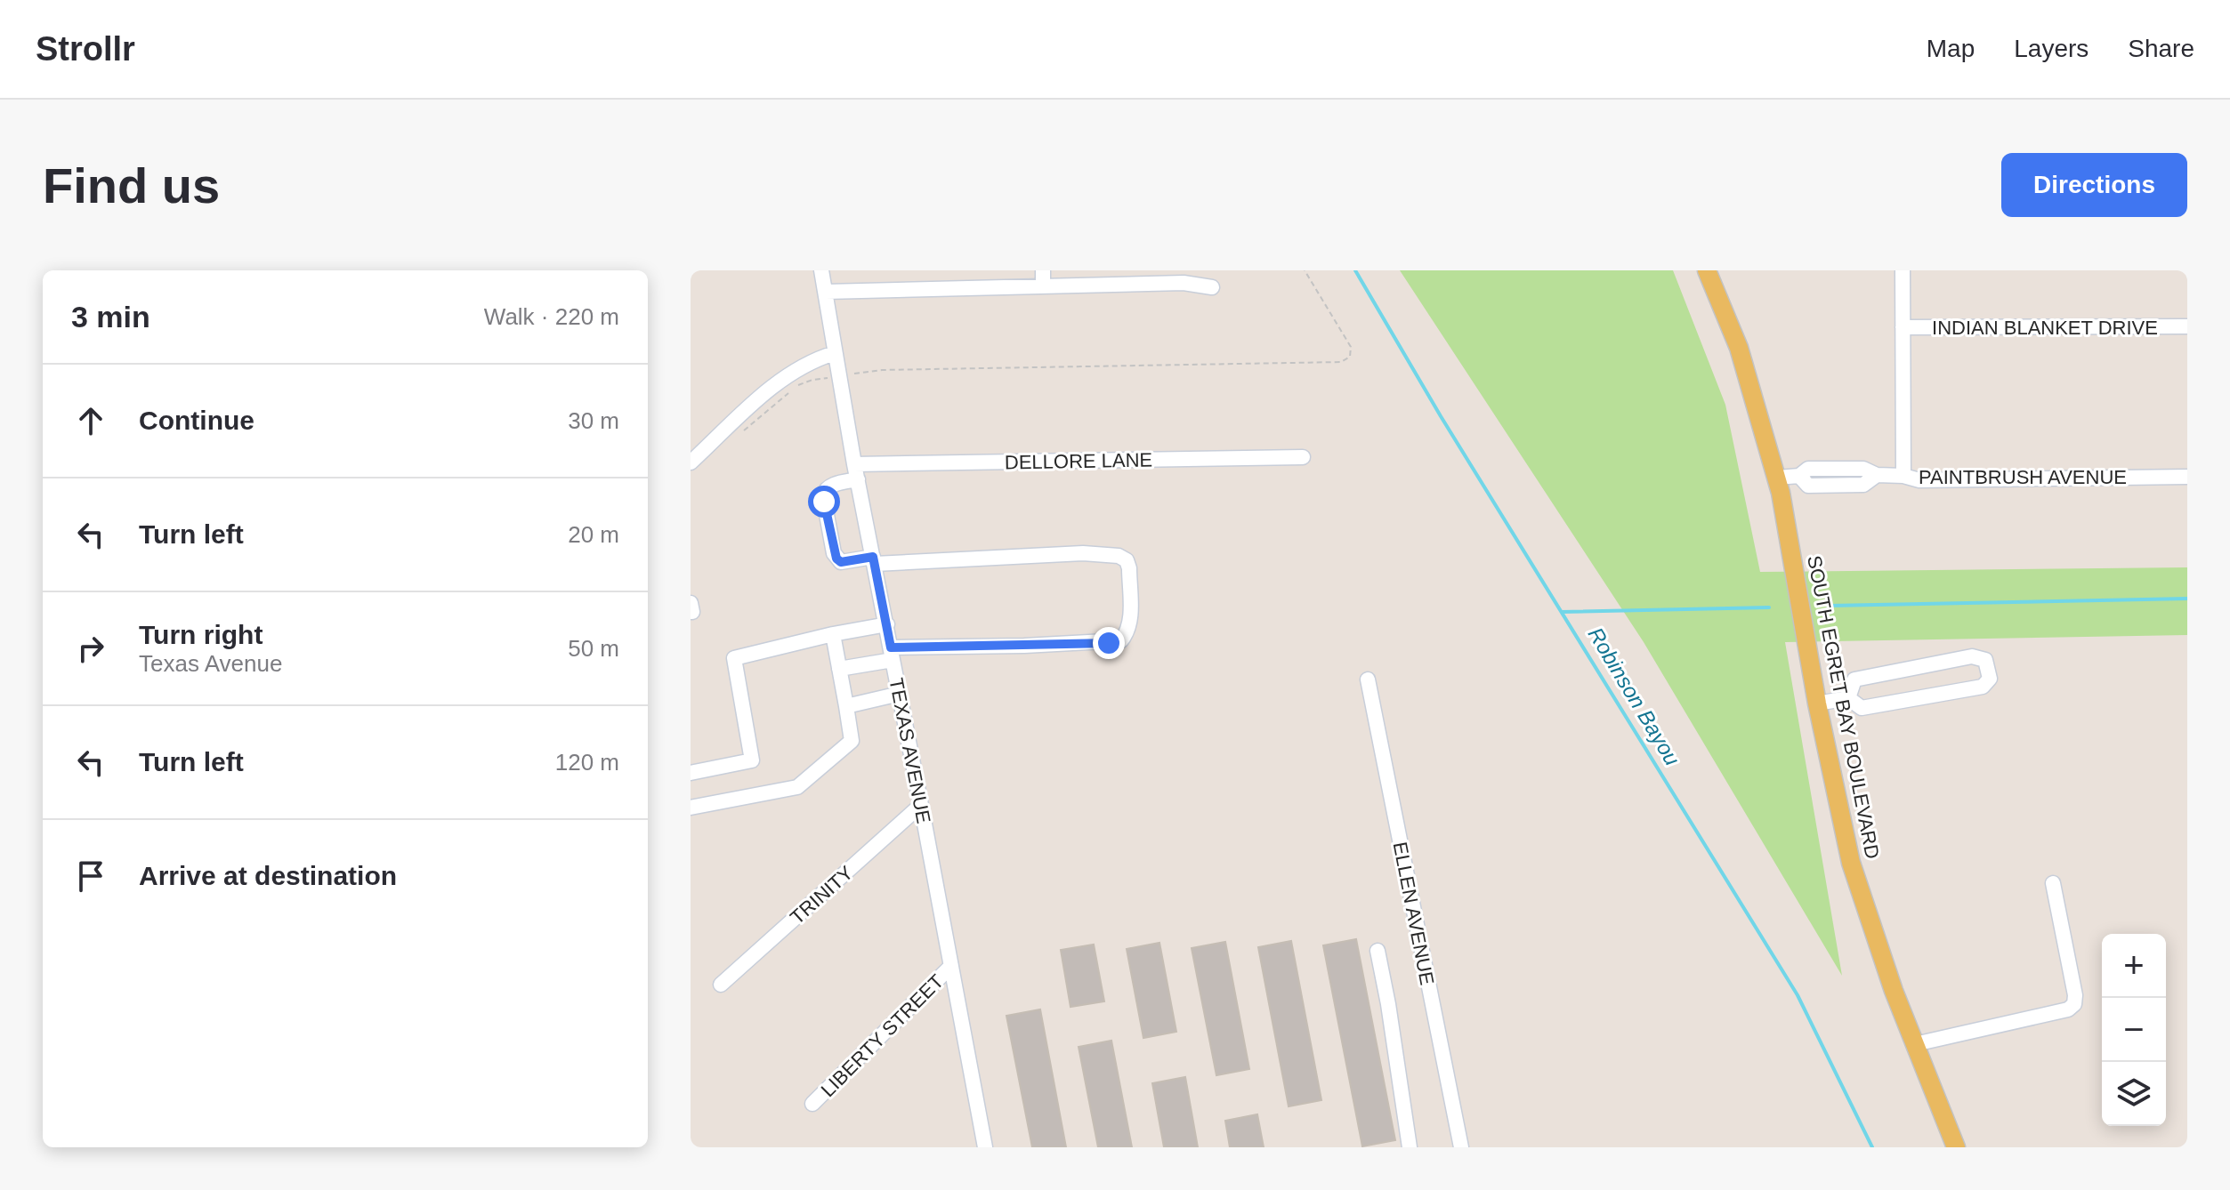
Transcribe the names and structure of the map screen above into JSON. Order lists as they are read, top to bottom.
{
  "streets": {
    "main road": ["SOUTH EGRET BAY BOULEVARD"],
    "street": [
      "INDIAN BLANKET DRIVE",
      "DELLORE LANE",
      "PAINTBRUSH AVENUE",
      "TEXAS AVENUE",
      "TRINITY",
      "ELLEN AVENUE",
      "LIBERTY STREET"
    ]
  },
  "crossings": [
    ["DELLORE LANE", "TEXAS AVENUE"],
    ["PAINTBRUSH AVENUE", "SOUTH EGRET BAY BOULEVARD"],
    ["TEXAS AVENUE", "TRINITY"],
    ["TEXAS AVENUE", "LIBERTY STREET"]
  ],
  "water": ["Robinson Bayou"],
  "page": {
    "header": "Strollr",
    "nav": ["Map", "Layers", "Share"],
    "buttons": "Directions",
    "title": "Find us",
    "heading": ["3 min", "Walk · 220 m"],
    "list": [
      ["Continue", "30 m"],
      ["Turn left", "20 m"],
      ["Turn right", "Texas Avenue", "50 m"],
      ["Turn left", "120 m"],
      "Arrive at destination"
    ],
    "map_buttons": ["+", "−"]
  }
}
